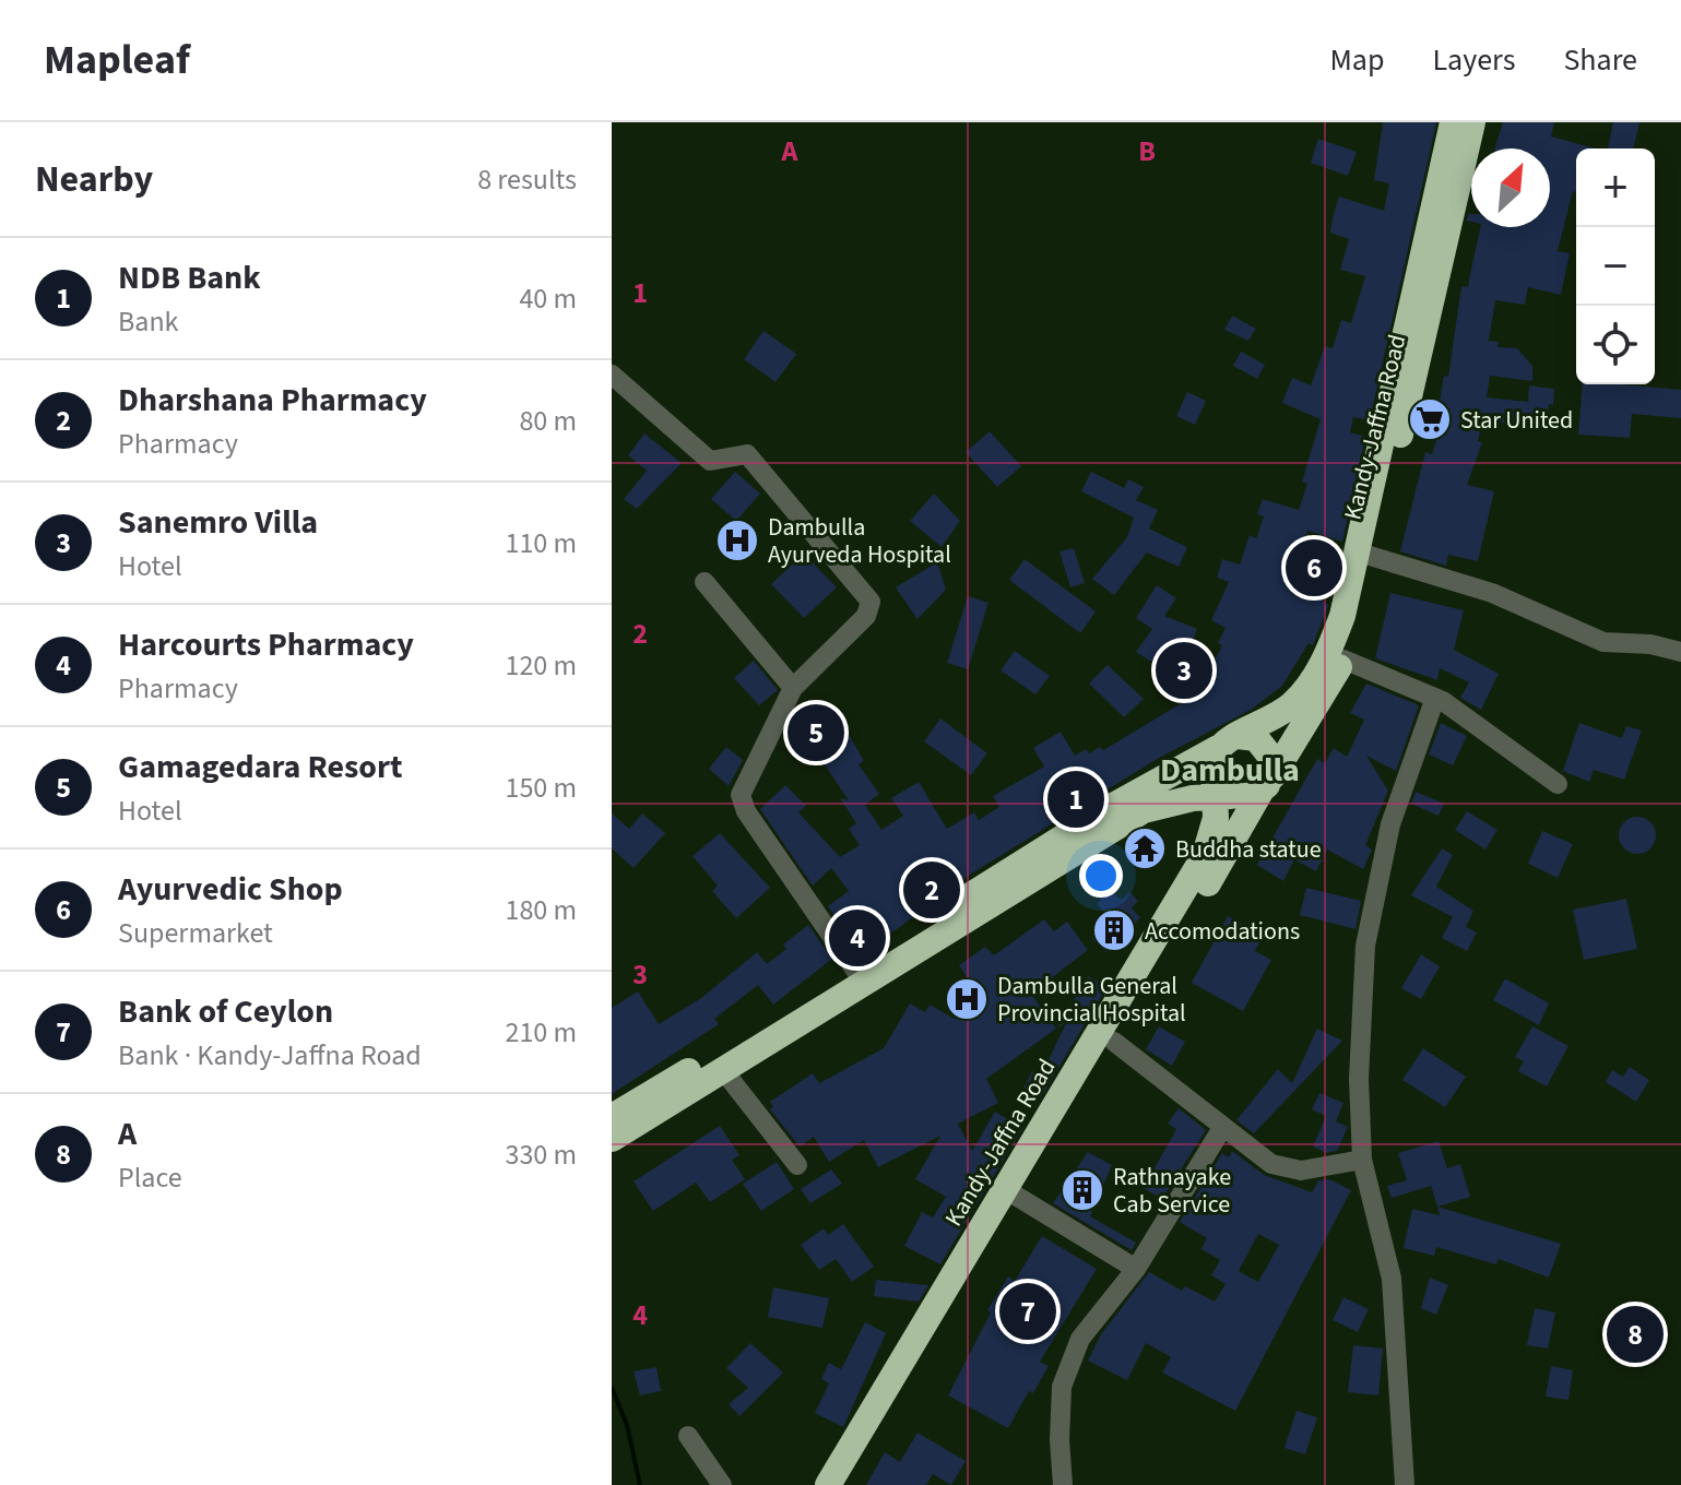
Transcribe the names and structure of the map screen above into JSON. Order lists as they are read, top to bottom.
{
  "streets": {
    "highway": ["Kandy-Jaffna Road"]
  },
  "districts": ["Dambulla"],
  "places": {
    "supermarket": ["Star United"],
    "hospital": ["Dambulla Ayurveda Hospital", "Dambulla General Provincial Hospital"],
    "temple": ["Buddha statue"],
    "building": ["Accomodations", "Rathnayake Cab Service"]
  },
  "north": "top right",
  "page": {
    "header": "Mapleaf",
    "nav": ["Map", "Layers", "Share"],
    "heading": ["Nearby", "8 results"],
    "map_buttons": ["+", "−"],
    "list": [
      {
        "mark": "1",
        "name": "NDB Bank",
        "note": "Bank",
        "value": "40 m"
      },
      {
        "mark": "2",
        "name": "Dharshana Pharmacy",
        "note": "Pharmacy",
        "value": "80 m"
      },
      {
        "mark": "3",
        "name": "Sanemro Villa",
        "note": "Hotel",
        "value": "110 m"
      },
      {
        "mark": "4",
        "name": "Harcourts Pharmacy",
        "note": "Pharmacy",
        "value": "120 m"
      },
      {
        "mark": "5",
        "name": "Gamagedara Resort",
        "note": "Hotel",
        "value": "150 m"
      },
      {
        "mark": "6",
        "name": "Ayurvedic Shop",
        "note": "Supermarket",
        "value": "180 m"
      },
      {
        "mark": "7",
        "name": "Bank of Ceylon",
        "note": "Bank · Kandy-Jaffna Road",
        "value": "210 m"
      },
      {
        "mark": "8",
        "name": "A",
        "note": "Place",
        "value": "330 m"
      }
    ],
    "pins": [
      "6",
      "3",
      "5",
      "1",
      "2",
      "4",
      "7",
      "8"
    ]
  },
  "grid": {
    "columns": ["A", "B"],
    "rows": [
      "1",
      "2",
      "3",
      "4"
    ]
  }
}
